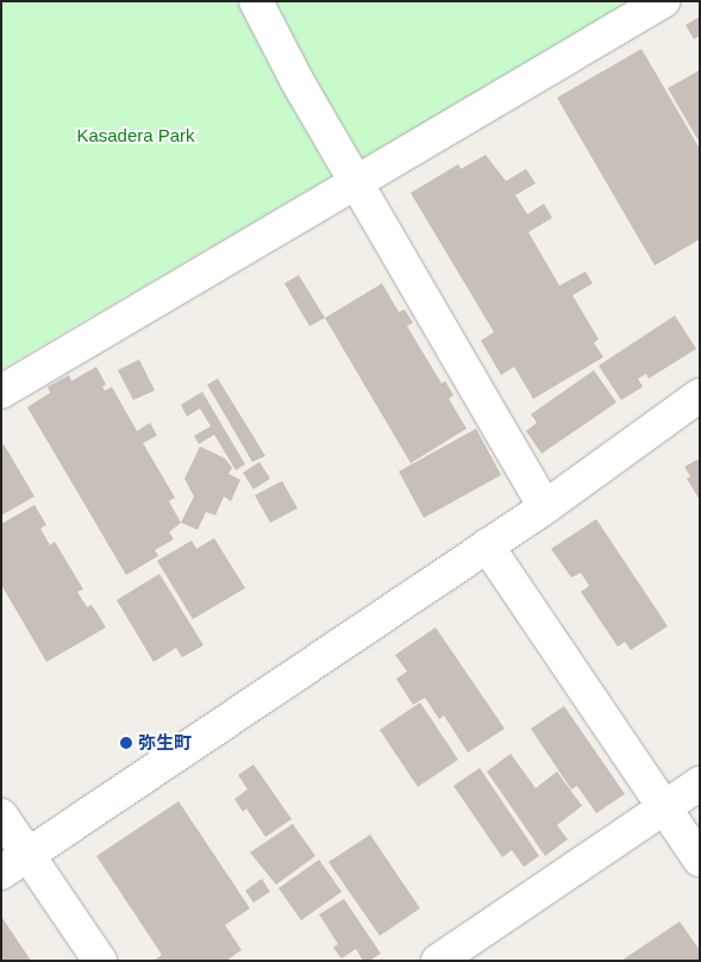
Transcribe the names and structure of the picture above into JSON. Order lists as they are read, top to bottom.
{
  "parks": ["Kasadera Park"],
  "places": ["弥生町"]
}
